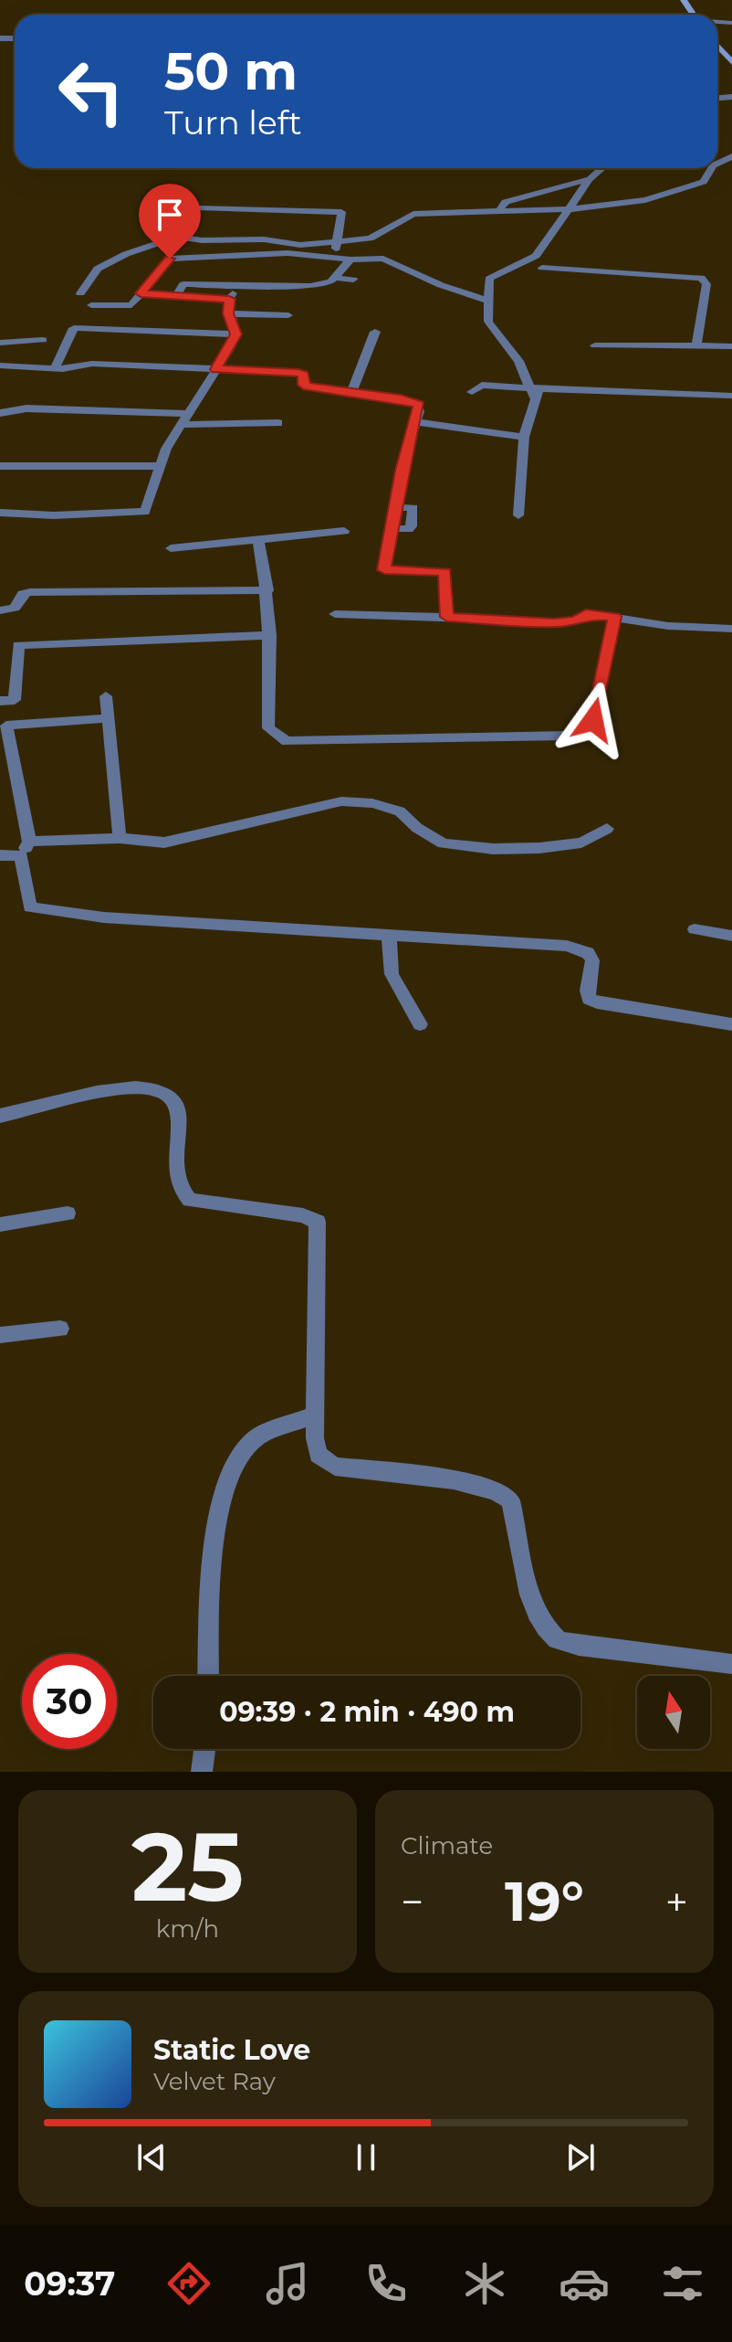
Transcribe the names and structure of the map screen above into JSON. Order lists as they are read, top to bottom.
{
  "north": "top",
  "page": {
    "turn": ["50 m", "Turn left"],
    "limit": "30",
    "trip": "09:39 · 2 min · 490 m",
    "tile": [
      ["25", "km/h"],
      "Climate"
    ],
    "heat": ["−", "19°", "+"],
    "song": ["Static Love", "Velvet Ray"],
    "tabs": "09:37"
  }
}
